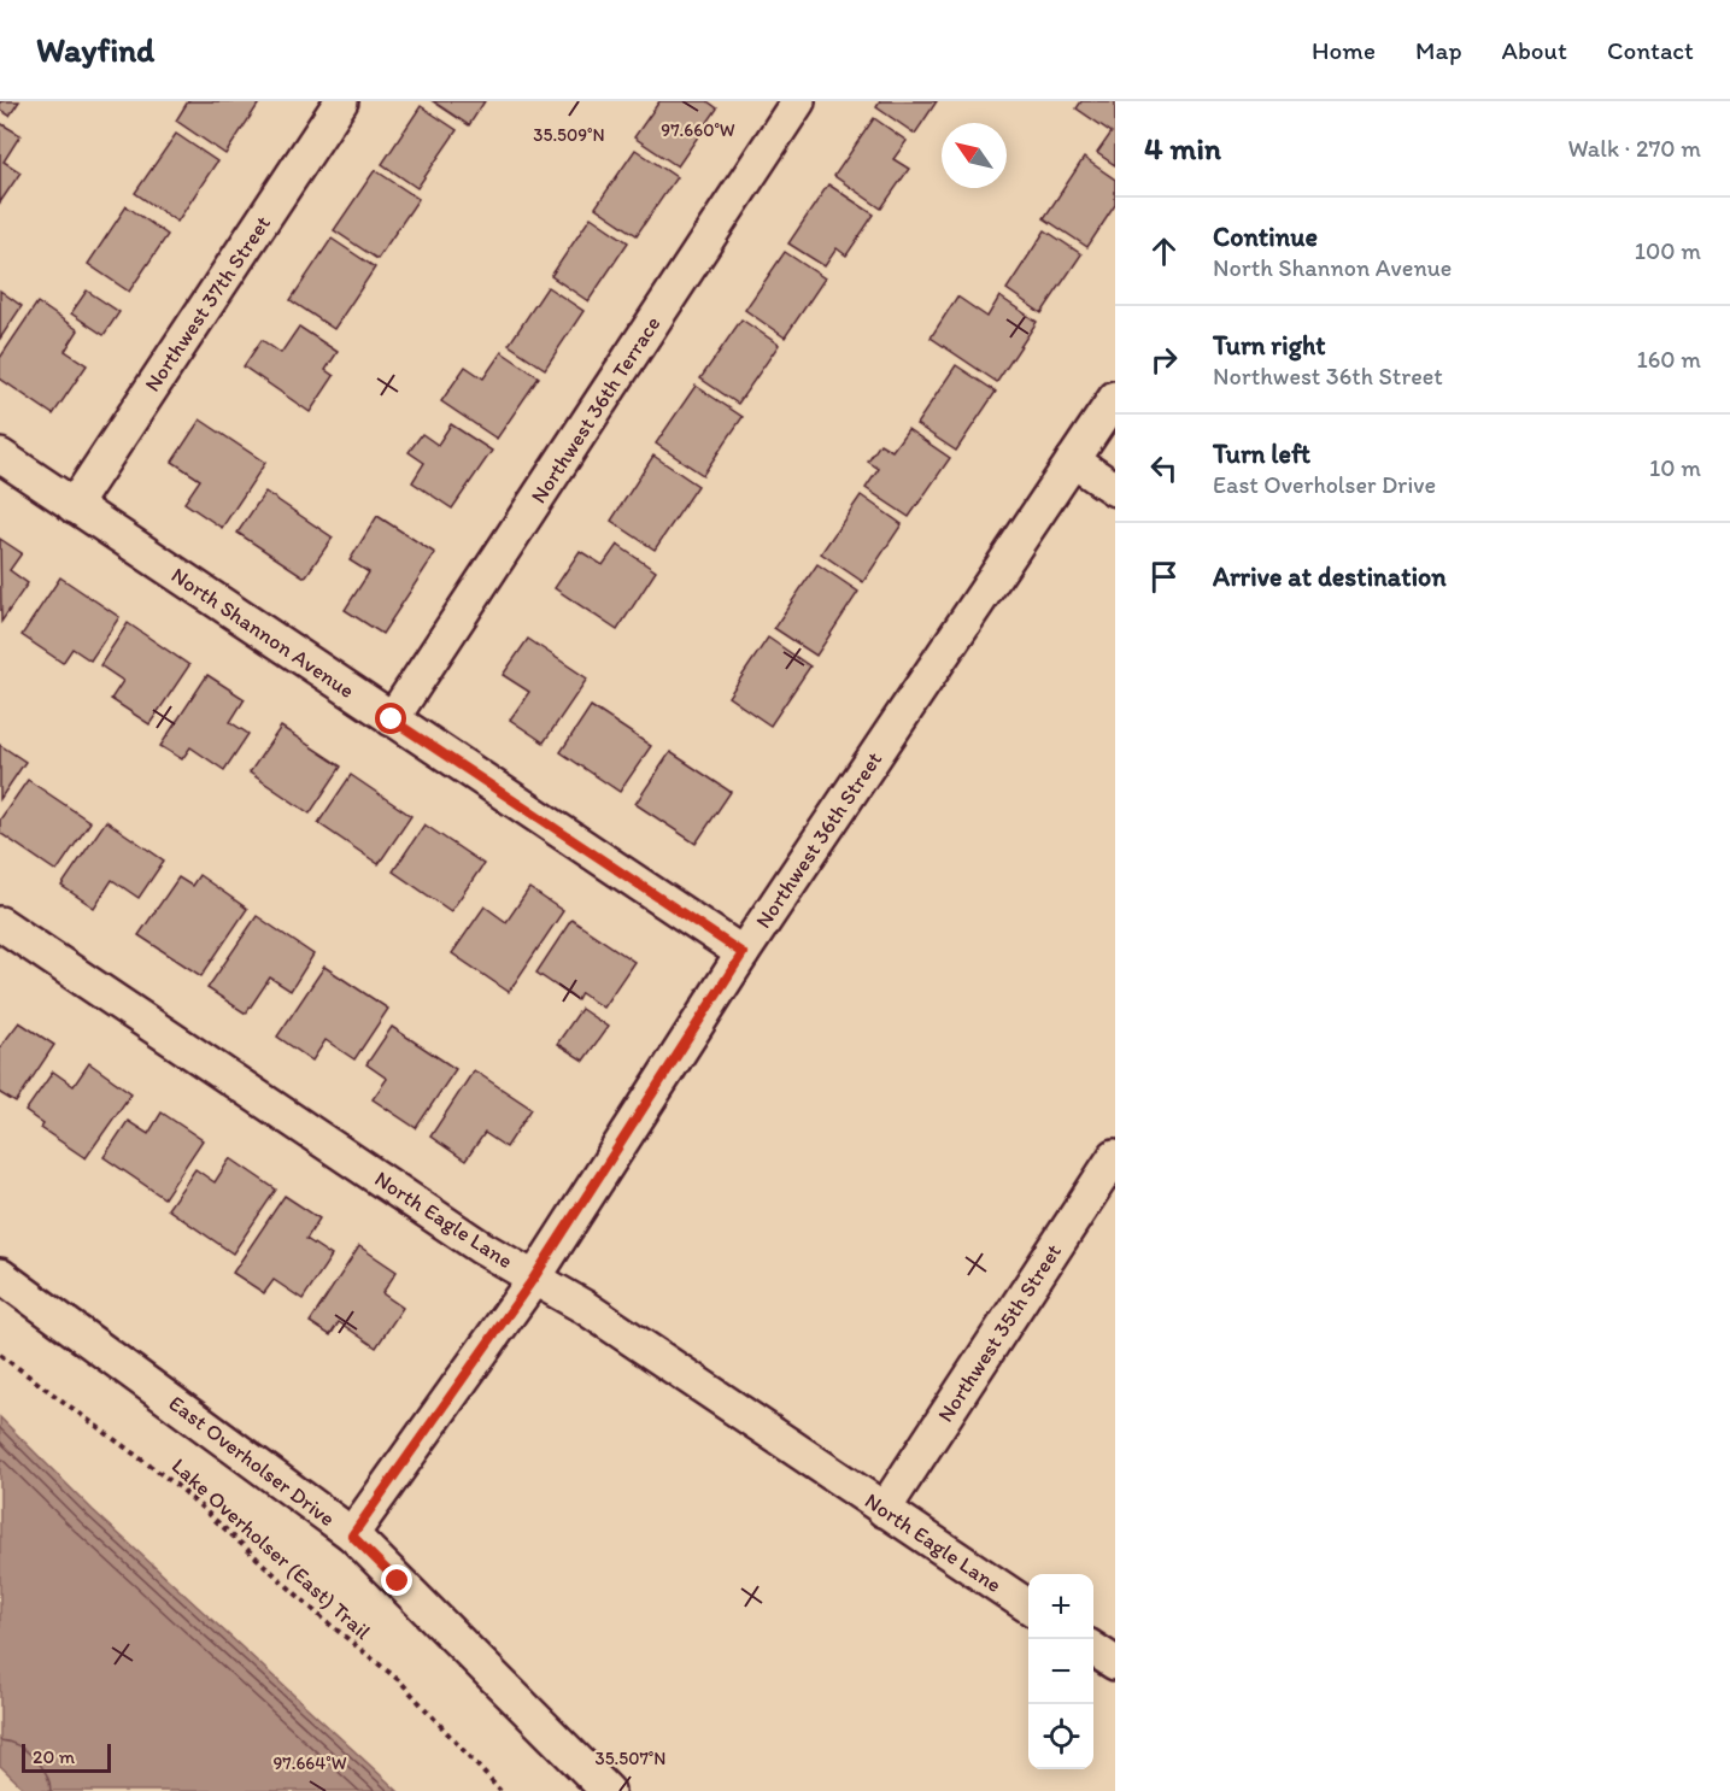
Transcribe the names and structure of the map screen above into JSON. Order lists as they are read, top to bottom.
{
  "streets": {
    "street": [
      "Northwest 37th Street",
      "Northwest 36th Terrace",
      "North Shannon Avenue",
      "Northwest 36th Street",
      "North Eagle Lane",
      "Northwest 35th Street",
      "East Overholser Drive"
    ],
    "path": ["Lake Overholser (East) Trail"]
  },
  "crossings": [
    ["Northwest 37th Street", "North Shannon Avenue"],
    ["Northwest 36th Terrace", "North Shannon Avenue"],
    ["North Shannon Avenue", "Northwest 36th Street"],
    ["Northwest 36th Street", "North Eagle Lane"],
    ["Northwest 36th Street", "East Overholser Drive"],
    ["North Eagle Lane", "Northwest 35th Street"]
  ],
  "scale_bar": "20 m",
  "north": "top left",
  "page": {
    "header": "Wayfind",
    "nav": [
      "Home",
      "Map",
      "About",
      "Contact"
    ],
    "heading": ["4 min", "Walk · 270 m"],
    "list": [
      ["Continue", "North Shannon Avenue", "100 m"],
      ["Turn right", "Northwest 36th Street", "160 m"],
      ["Turn left", "East Overholser Drive", "10 m"],
      "Arrive at destination"
    ],
    "map_buttons": ["+", "−"],
    "scale": "20 m"
  },
  "coordinates": [
    "97.660°W",
    "35.509°N",
    "35.507°N",
    "97.664°W"
  ]
}
